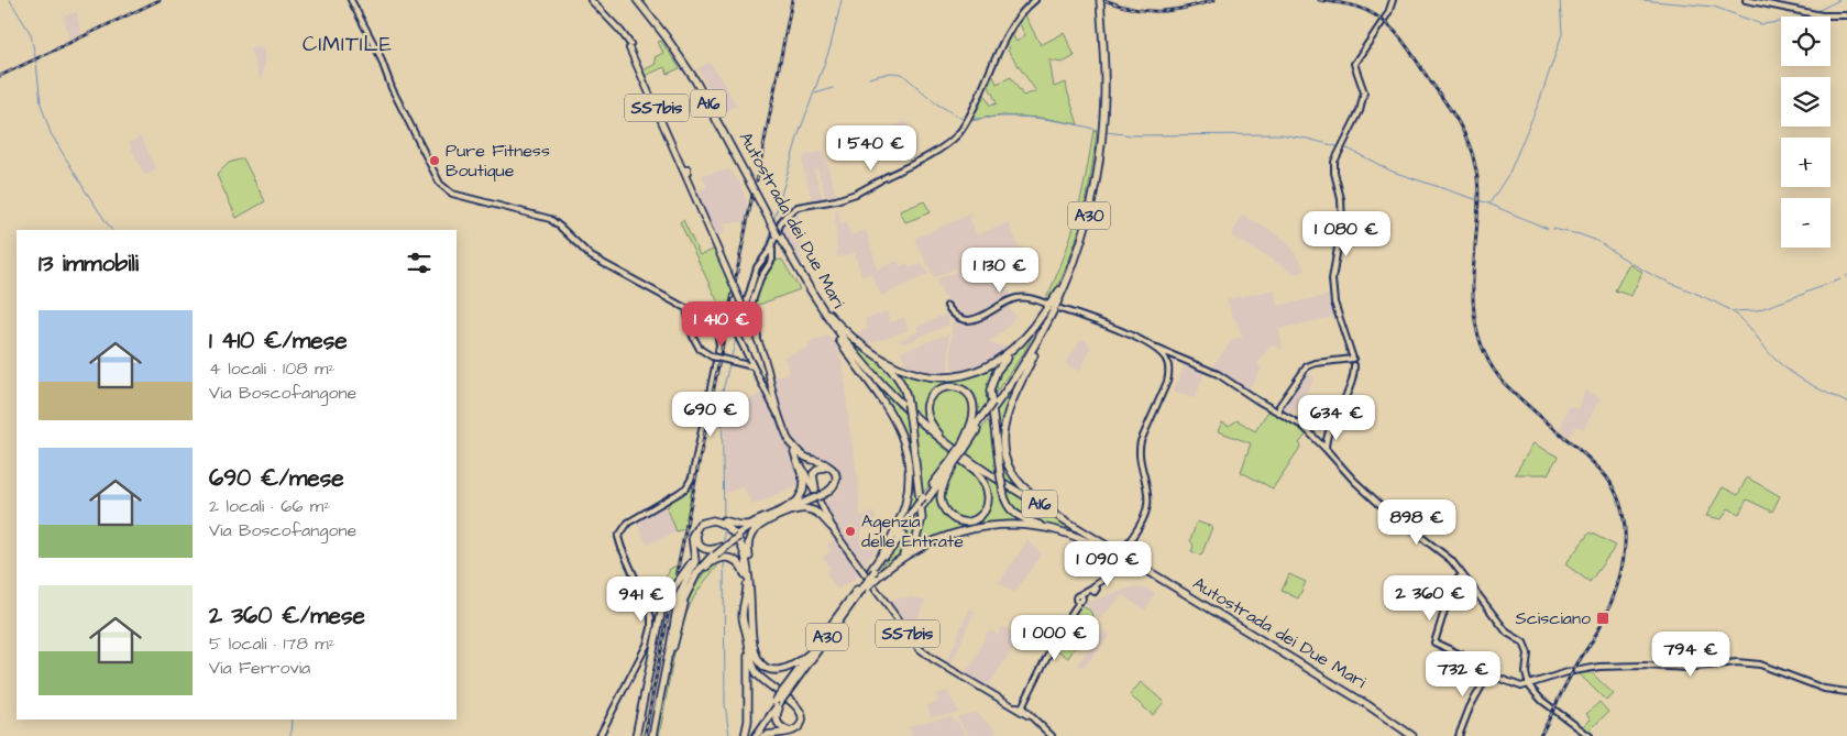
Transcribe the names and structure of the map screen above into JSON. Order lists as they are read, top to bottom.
{
  "streets": {
    "highway": [
      "A16",
      "SS7bis",
      "A30",
      "Autostrada dei Due Mari"
    ]
  },
  "districts": ["CIMITILE"],
  "places": {
    "other": ["Pure Fitness Boutique", "Agenzia delle Entrate"],
    "transit": ["Scisciano"]
  },
  "page": {
    "map_buttons": ["+", "−"],
    "price": [
      "1 540 €",
      "1 080 €",
      "1 130 €",
      "1 410 €",
      "690 €",
      "634 €",
      "898 €",
      "1 090 €",
      "2 360 €",
      "941 €",
      "1 000 €",
      "794 €",
      "732 €"
    ],
    "heading": "13 immobili",
    "list": [
      {
        "name": "1 410 €/mese",
        "note": "4 locali · 108 m² · Via Boscofangone"
      },
      {
        "name": "690 €/mese",
        "note": "2 locali · 66 m² · Via Boscofangone"
      },
      {
        "name": "2 360 €/mese",
        "note": "5 locali · 178 m² · Via Ferrovia"
      }
    ]
  }
}
